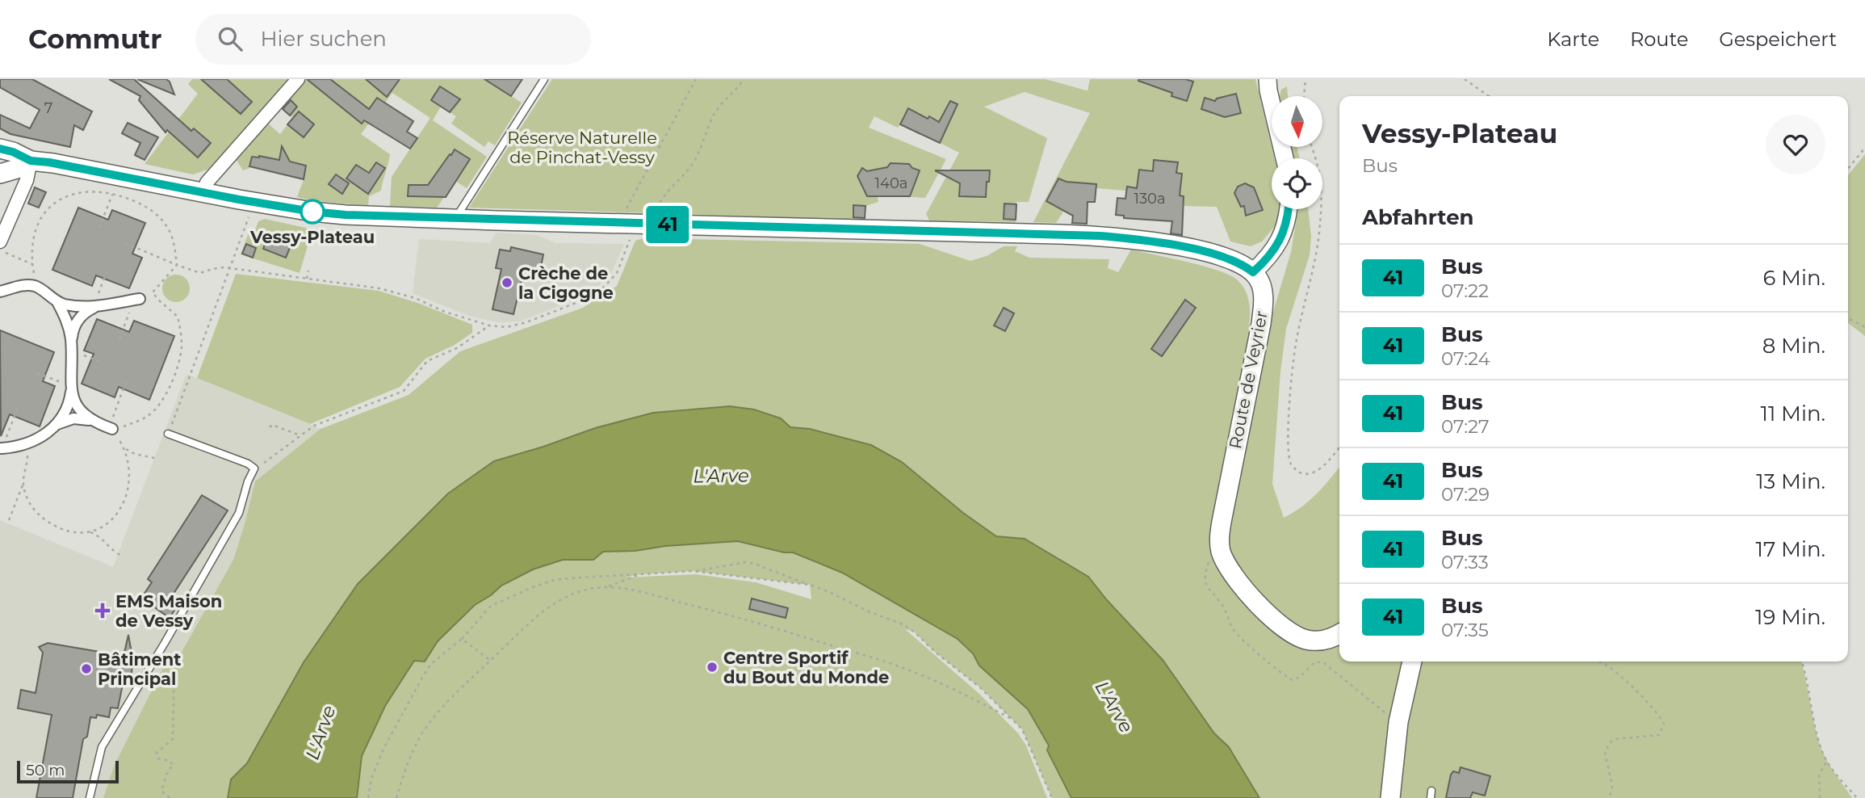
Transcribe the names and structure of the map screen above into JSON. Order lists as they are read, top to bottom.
{
  "streets": {
    "main road": ["Route de Veyrier"]
  },
  "water": ["L'Arve"],
  "parks": ["Réserve Naturelle de Pinchat-Vessy"],
  "places": {
    "other": [
      "Vessy-Plateau",
      "Crèche de la Cigogne",
      "Centre Sportif du Bout du Monde",
      "Bâtiment Principal"
    ],
    "health": ["EMS Maison de Vessy"]
  },
  "lines": ["bus line 41"],
  "house_numbers": ["7", "140a", "130a"],
  "scale_bar": "50 m",
  "north": "bottom",
  "page": {
    "header": "Commutr",
    "search": "Hier suchen",
    "nav": ["Karte", "Route", "Gespeichert"],
    "on_map": "41",
    "heading": [
      ["Vessy-Plateau", "Bus"],
      "Abfahrten"
    ],
    "list": [
      {
        "mark": "41",
        "name": "Bus",
        "note": "07:22",
        "value": "6 Min."
      },
      {
        "mark": "41",
        "name": "Bus",
        "note": "07:24",
        "value": "8 Min."
      },
      {
        "mark": "41",
        "name": "Bus",
        "note": "07:27",
        "value": "11 Min."
      },
      {
        "mark": "41",
        "name": "Bus",
        "note": "07:29",
        "value": "13 Min."
      },
      {
        "mark": "41",
        "name": "Bus",
        "note": "07:33",
        "value": "17 Min."
      },
      {
        "mark": "41",
        "name": "Bus",
        "note": "07:35",
        "value": "19 Min."
      }
    ],
    "scale": "50 m"
  }
}
